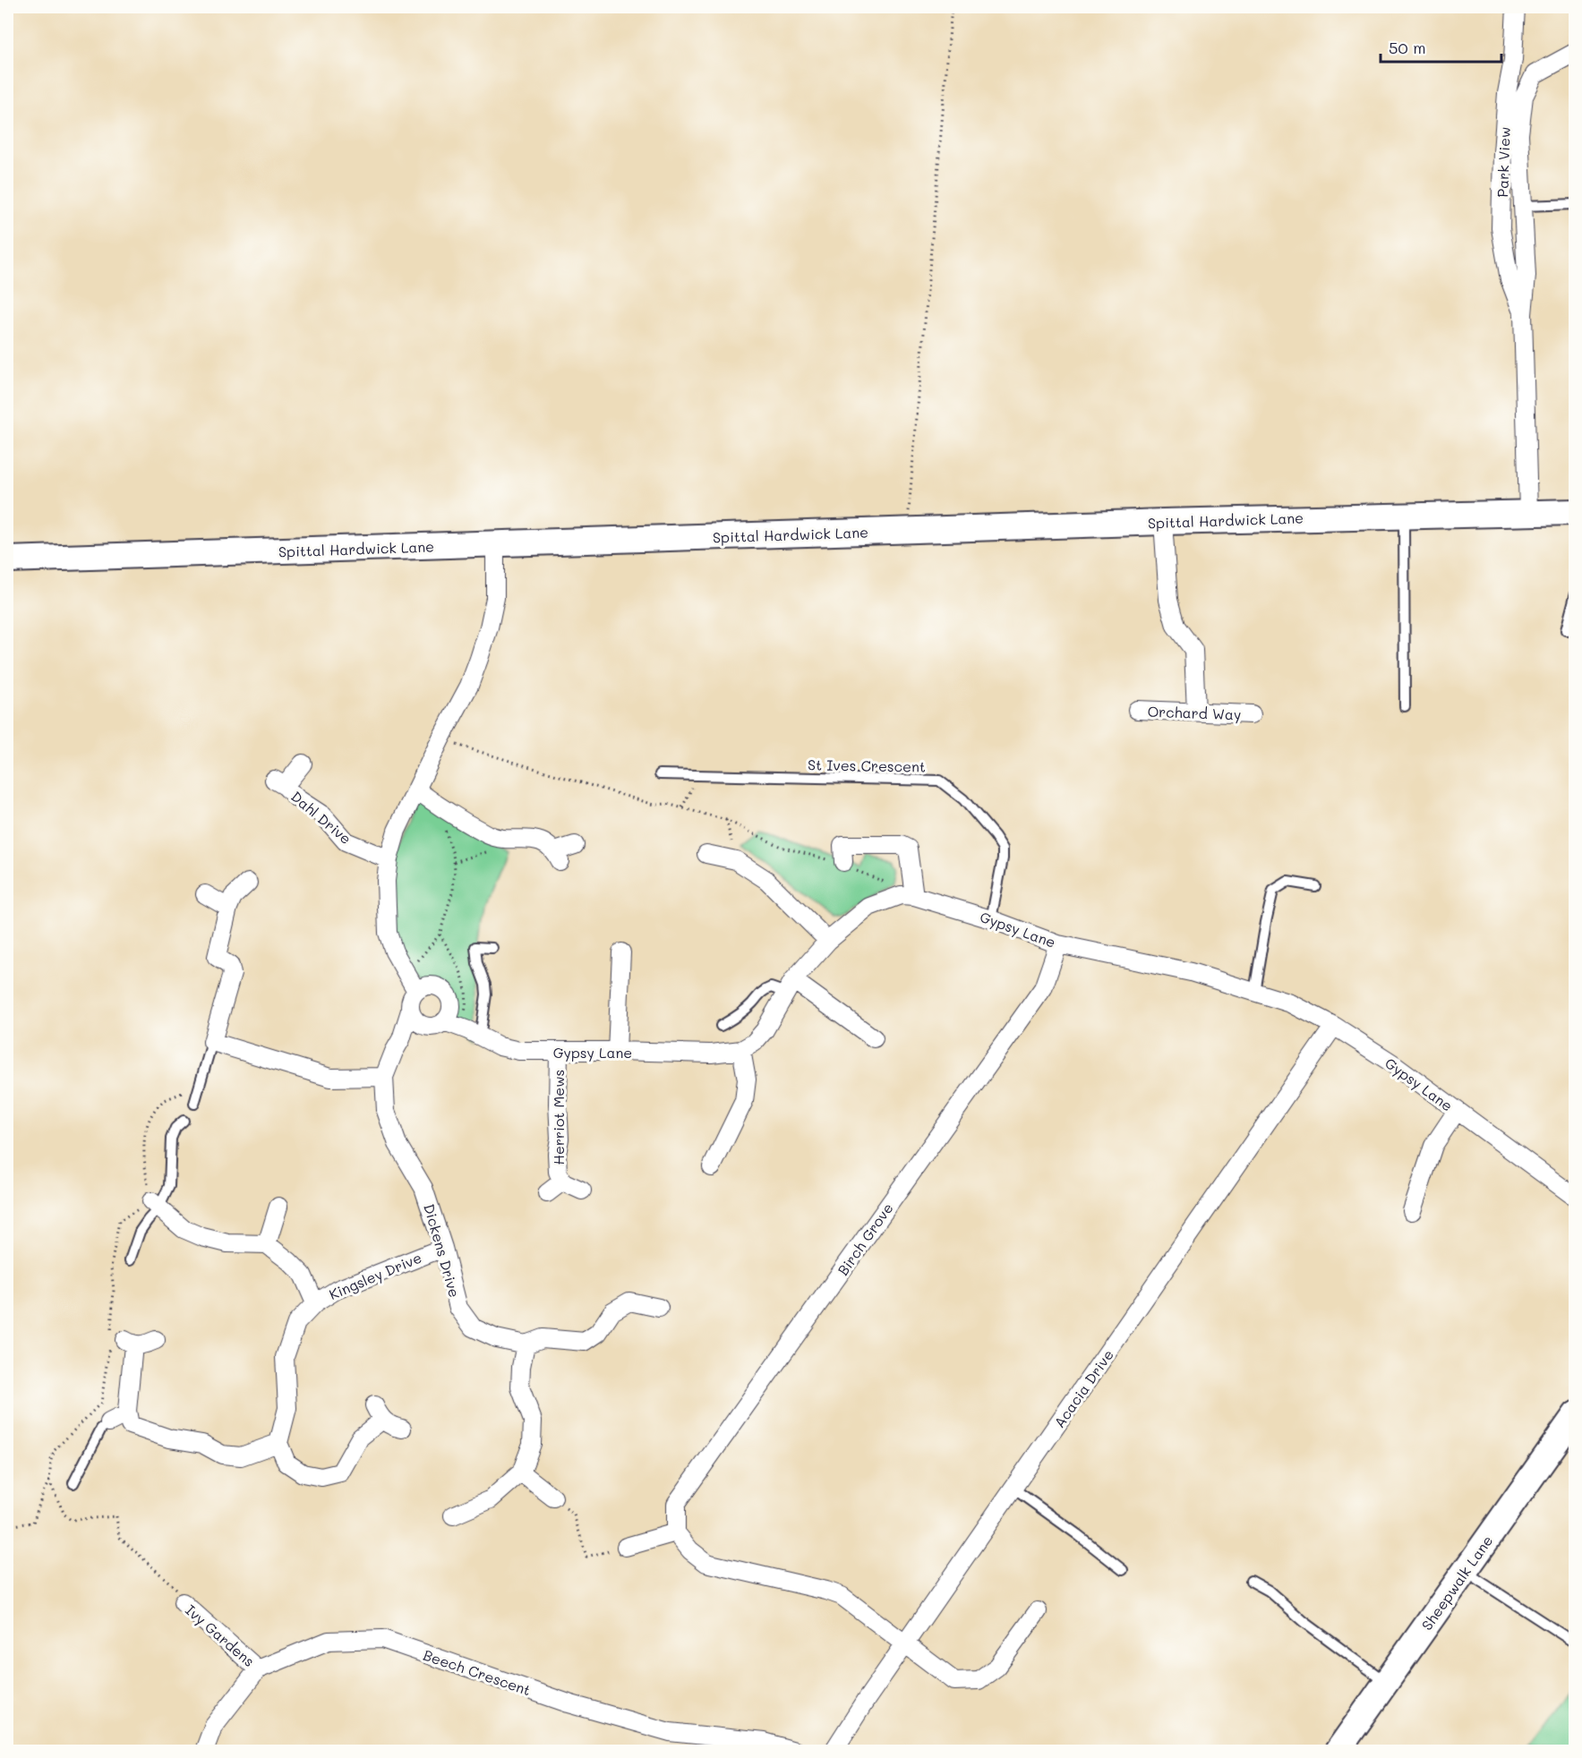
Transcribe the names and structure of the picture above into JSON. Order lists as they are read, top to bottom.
{
  "streets": {
    "street": [
      "Park View",
      "Spittal Hardwick Lane",
      "Orchard Way",
      "Dahl Drive",
      "Gypsy Lane",
      "Herriot Mews",
      "Birch Grove",
      "Dickens Drive",
      "Kingsley Drive",
      "Acacia Drive",
      "Sheepwalk Lane",
      "Ivy Gardens",
      "Beech Crescent"
    ],
    "lane": ["St Ives Crescent"]
  },
  "crossings": [
    ["Park View", "Spittal Hardwick Lane"],
    ["St Ives Crescent", "Gypsy Lane"],
    ["Gypsy Lane", "Herriot Mews"],
    ["Gypsy Lane", "Birch Grove"],
    ["Gypsy Lane", "Dickens Drive"],
    ["Gypsy Lane", "Acacia Drive"],
    ["Dickens Drive", "Kingsley Drive"],
    ["Ivy Gardens", "Beech Crescent"]
  ],
  "scale_bar": "50 m"
}
